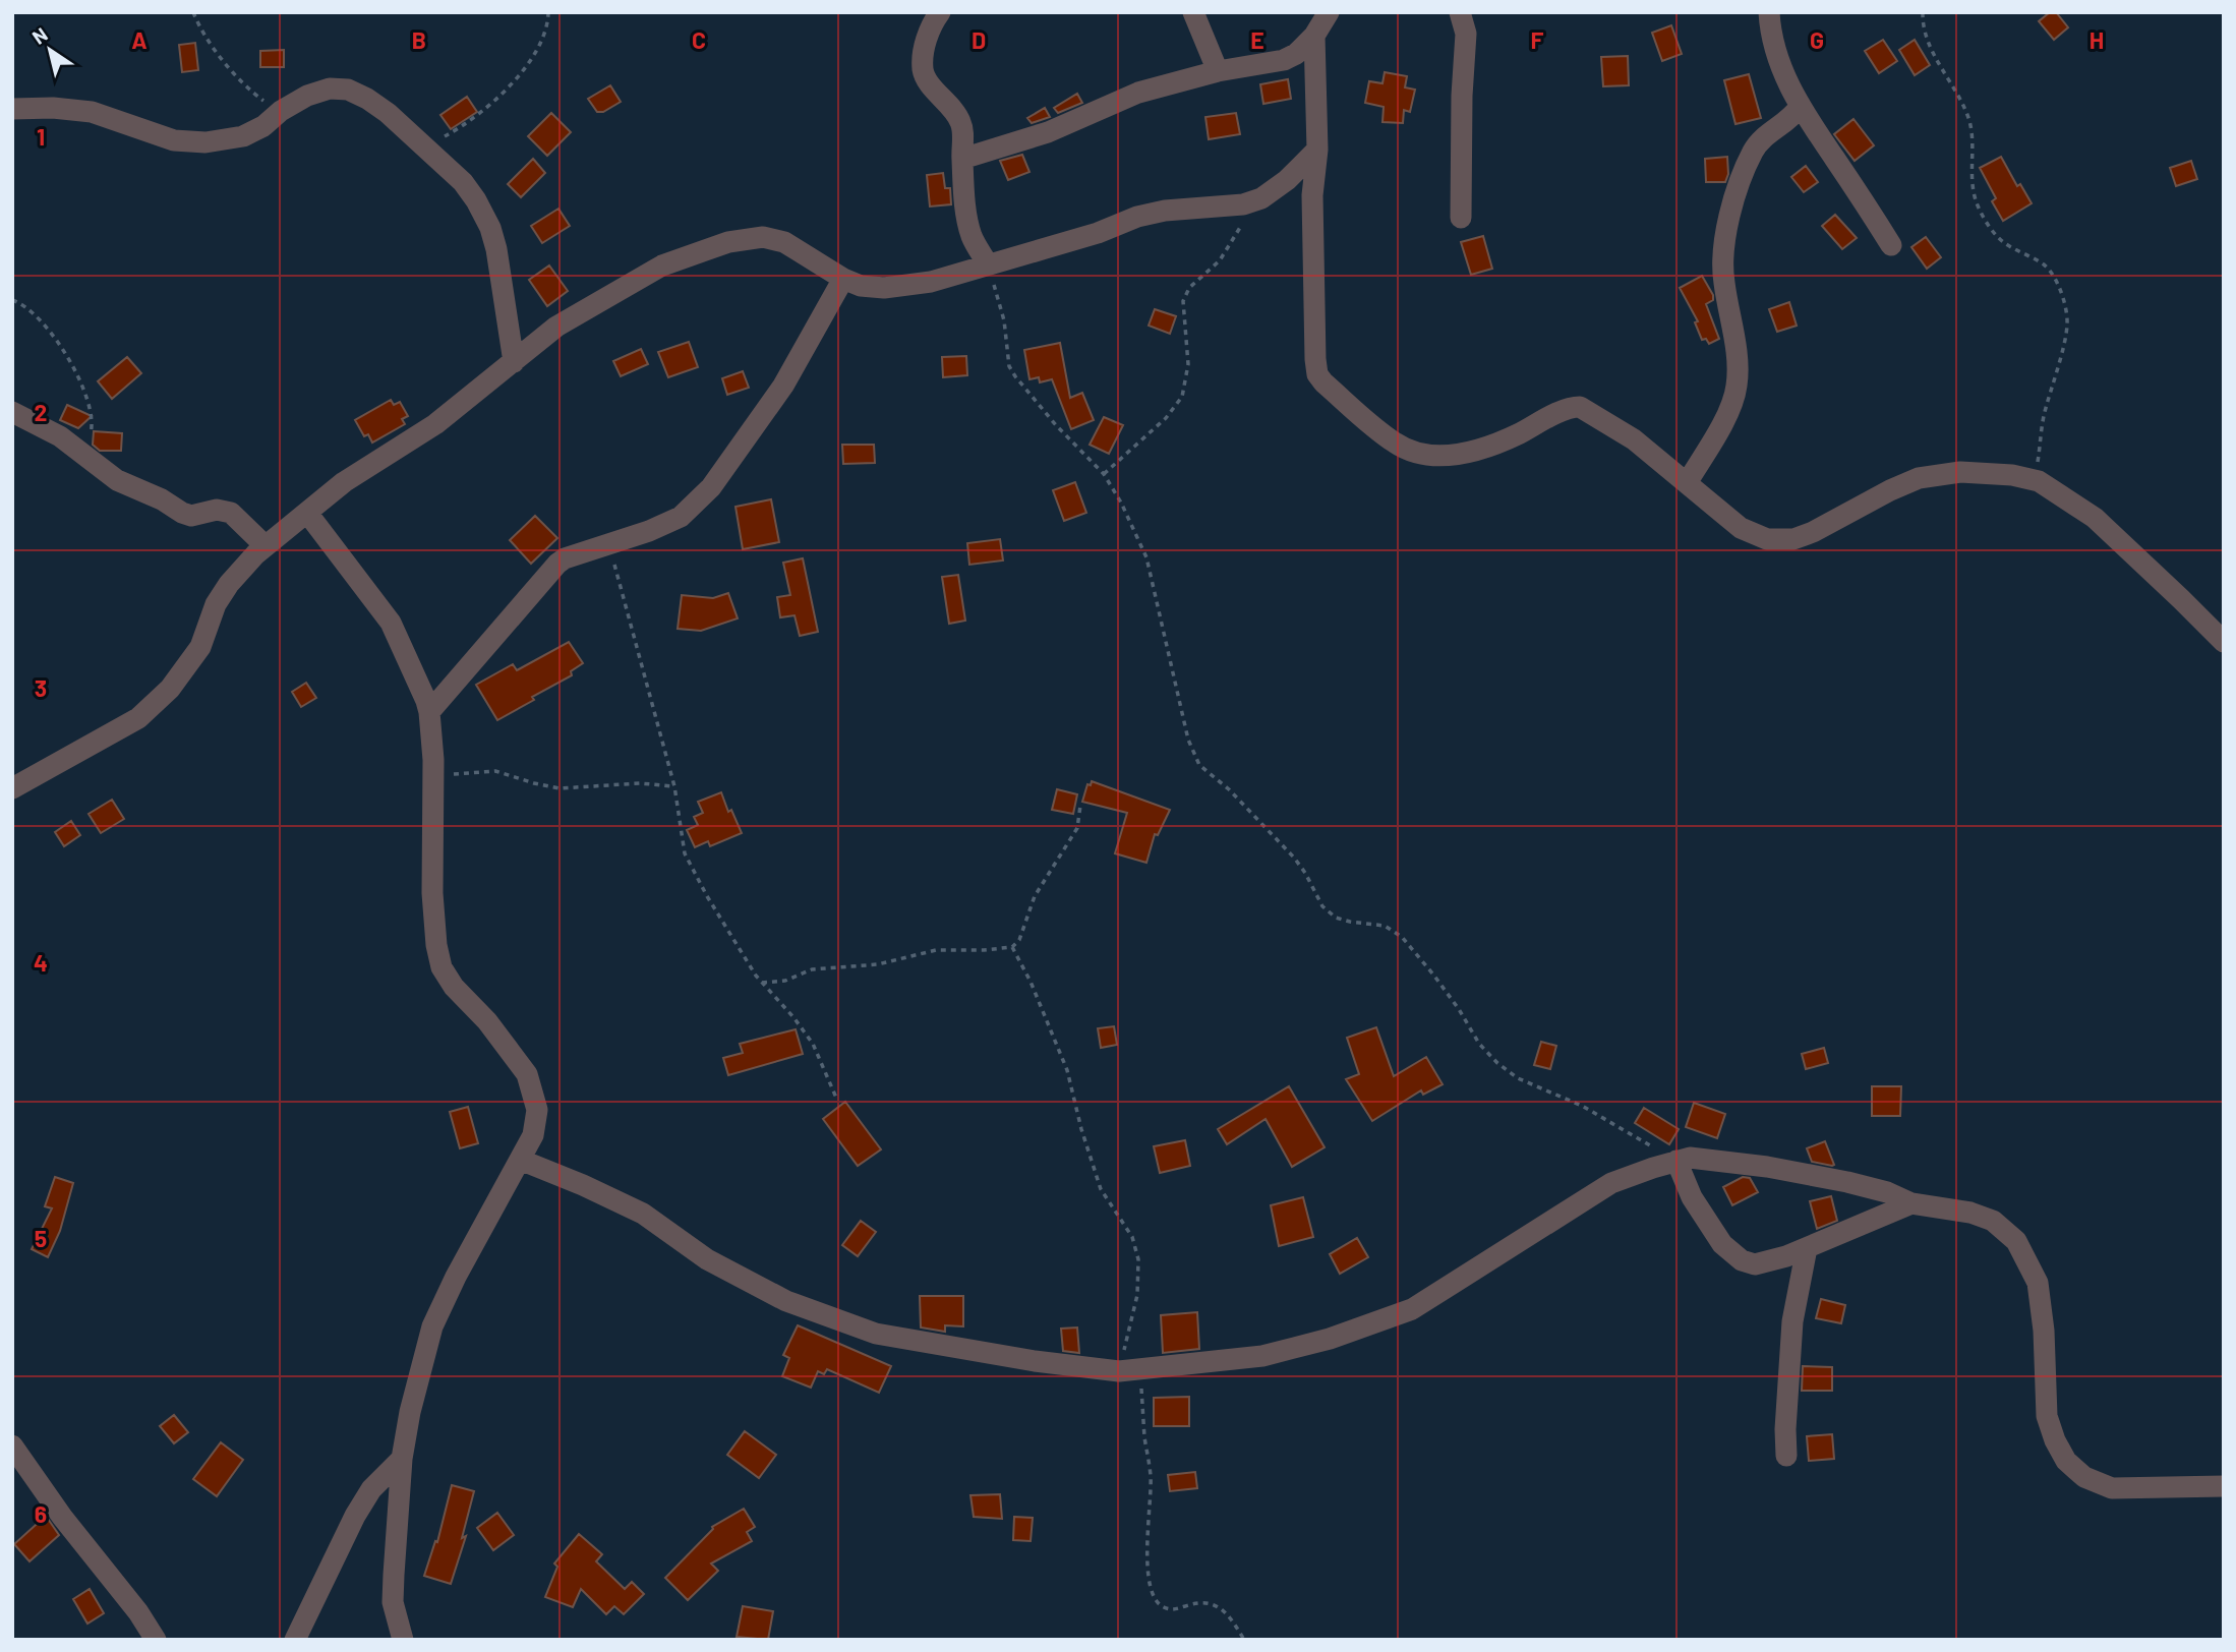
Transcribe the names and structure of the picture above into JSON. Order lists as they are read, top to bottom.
{
  "north": "top left",
  "grid": {
    "columns": [
      "A",
      "B",
      "C",
      "D",
      "E",
      "F",
      "G",
      "H"
    ],
    "rows": [
      "1",
      "2",
      "3",
      "4",
      "5",
      "6"
    ]
  }
}
